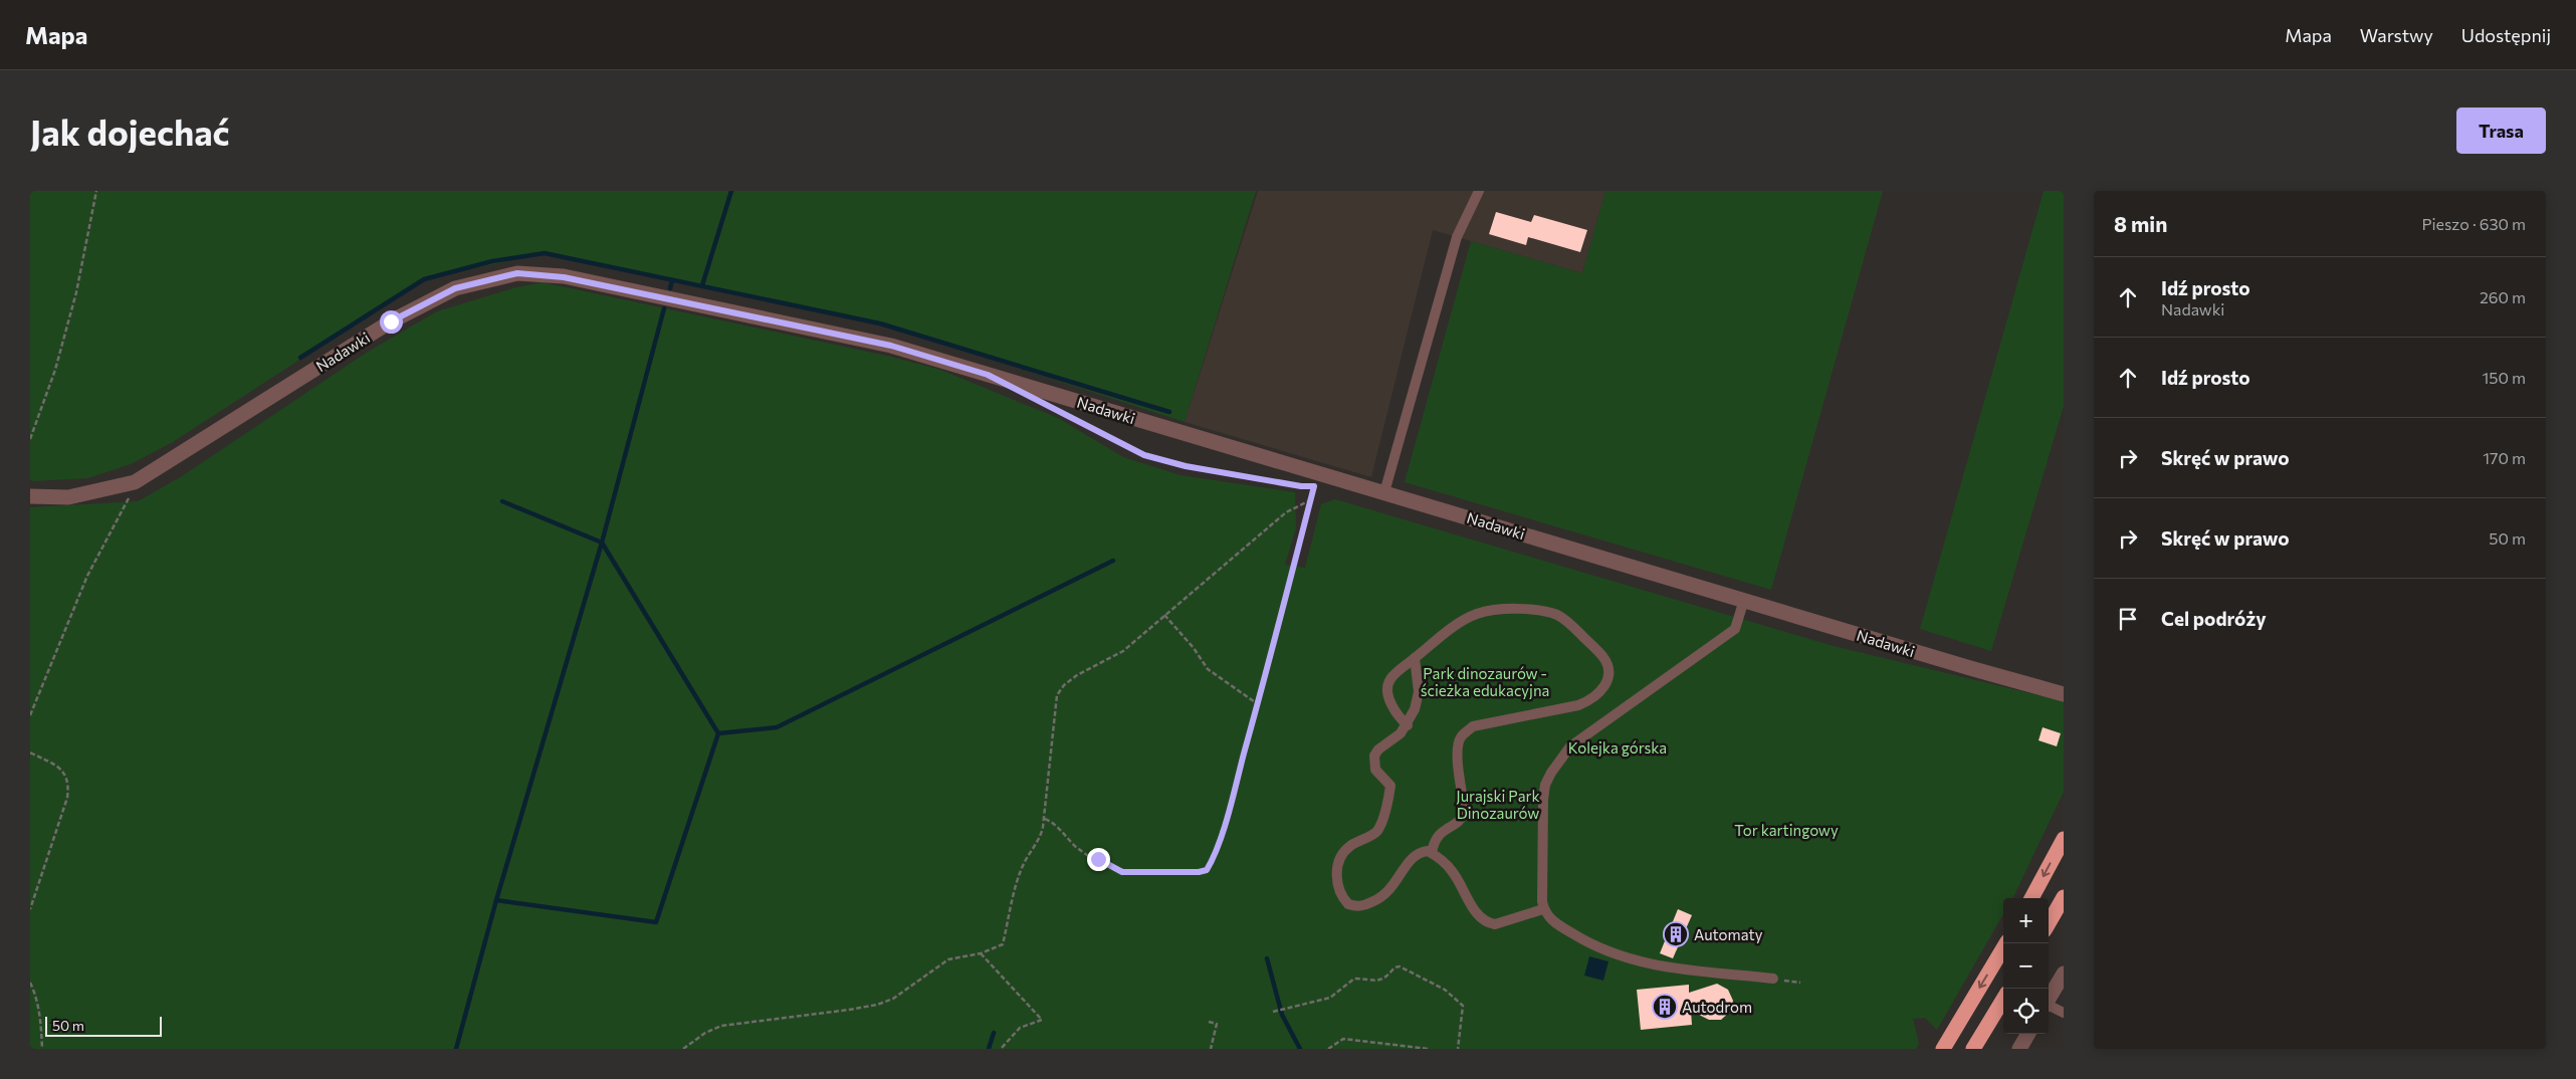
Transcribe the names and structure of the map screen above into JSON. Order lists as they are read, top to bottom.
{
  "streets": {
    "street": ["Nadawki"]
  },
  "parks": [
    "Park dinozaurów - ścieżka edukacyjna",
    "Kolejka górska",
    "Jurajski Park Dinozaurów",
    "Tor kartingowy"
  ],
  "places": {
    "building": ["Automaty", "Autodrom"]
  },
  "scale_bar": "50 m",
  "page": {
    "header": "Mapa",
    "nav": ["Mapa", "Warstwy", "Udostępnij"],
    "buttons": "Trasa",
    "title": "Jak dojechać",
    "heading": ["8 min", "Pieszo · 630 m"],
    "list": [
      ["Idź prosto", "Nadawki", "260 m"],
      ["Idź prosto", "150 m"],
      ["Skręć w prawo", "170 m"],
      ["Skręć w prawo", "50 m"],
      "Cel podróży"
    ],
    "map_buttons": ["+", "−"],
    "scale": "50 m"
  }
}
